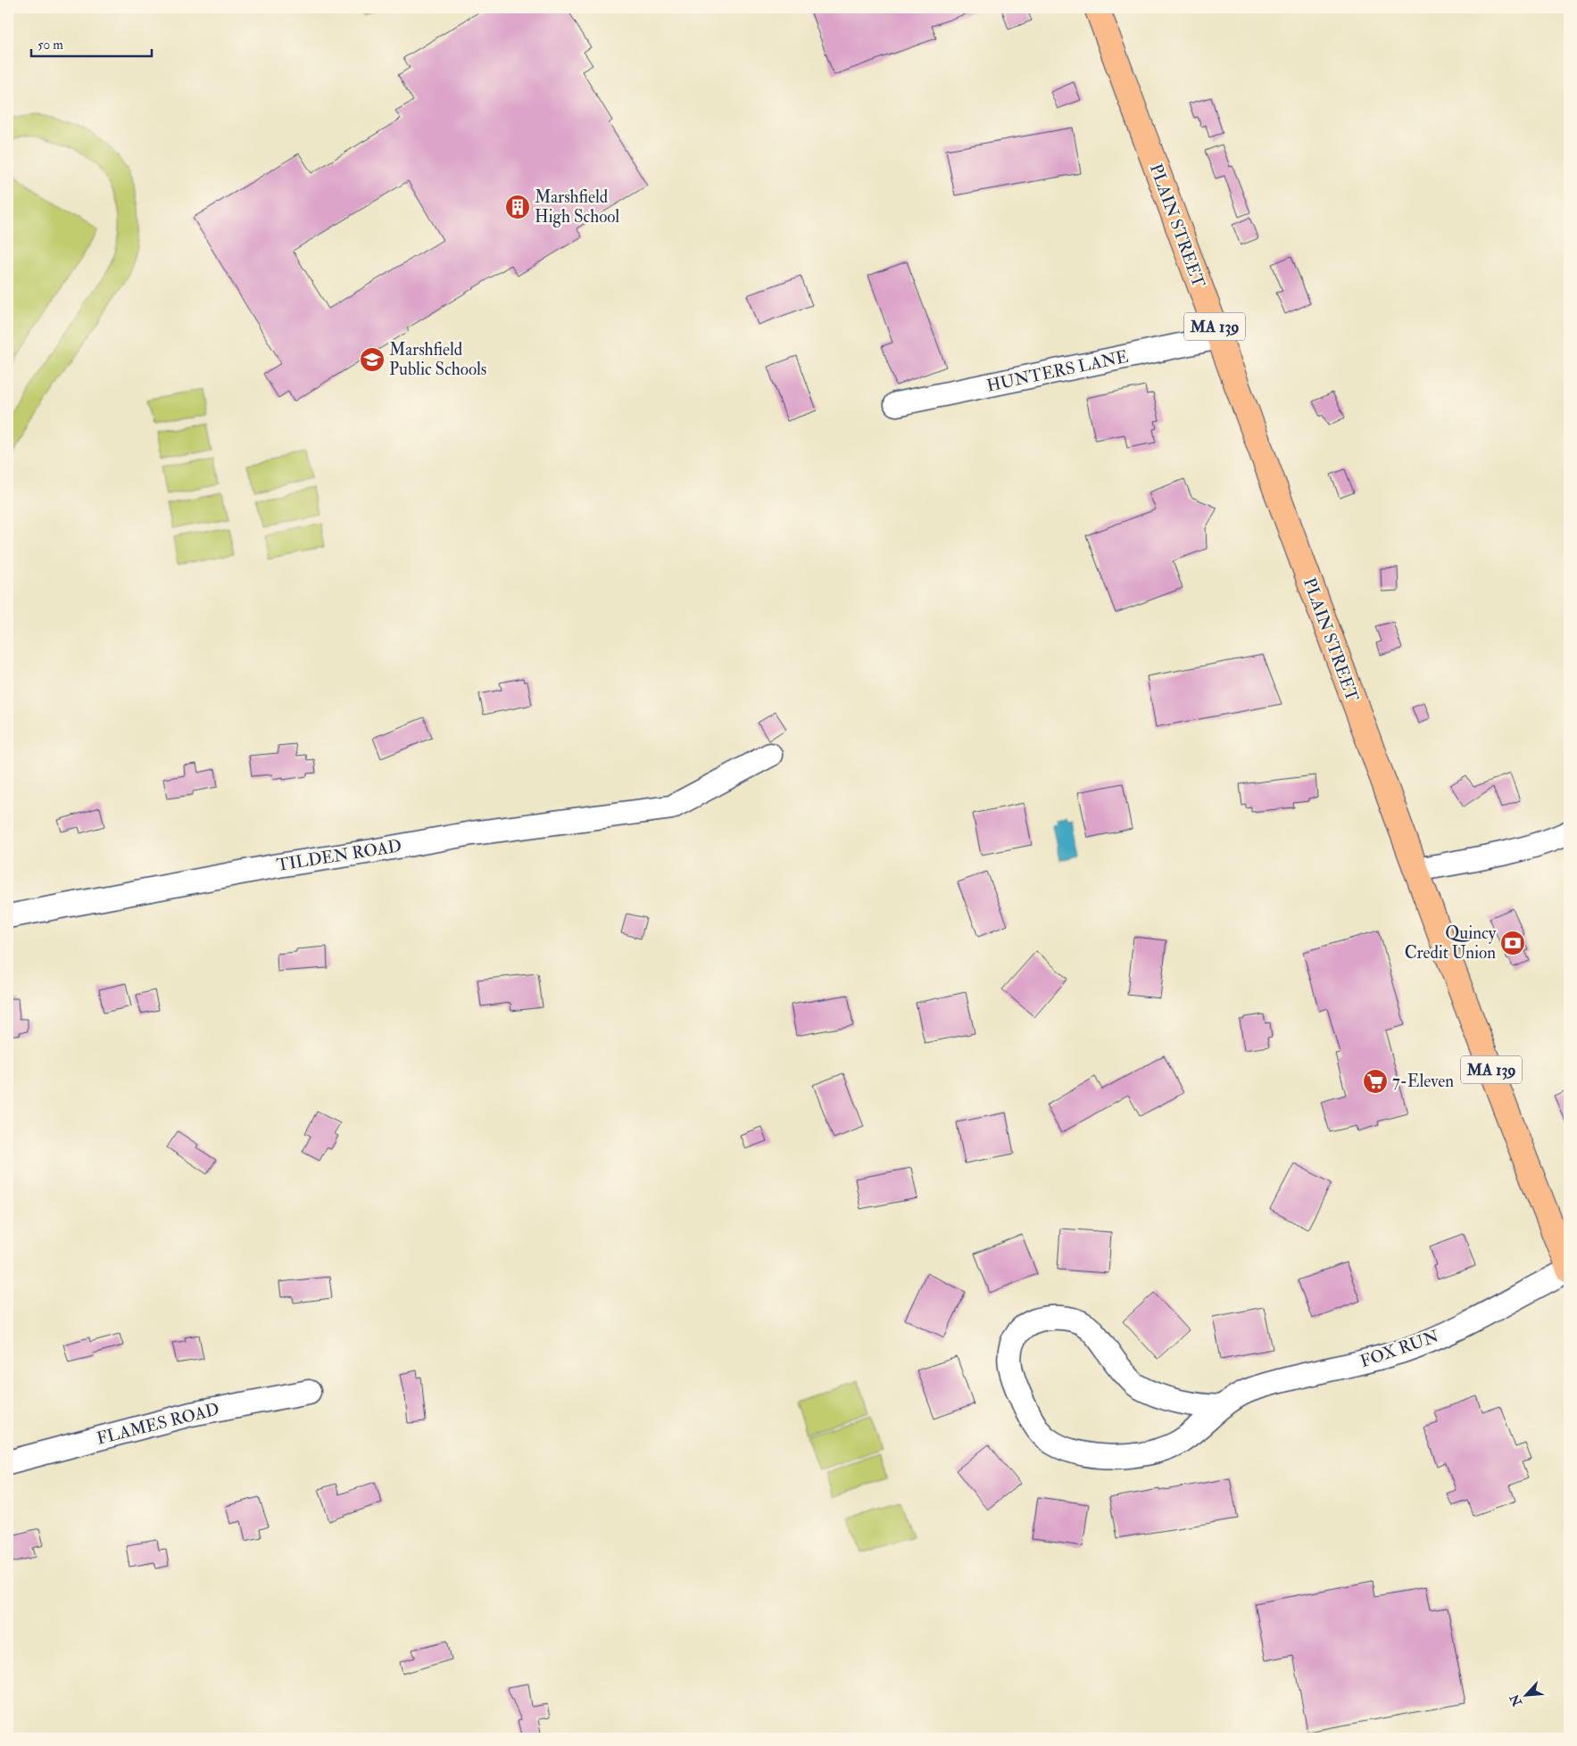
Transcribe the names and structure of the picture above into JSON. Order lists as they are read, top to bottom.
{
  "streets": {
    "main road": ["PLAIN STREET", "MA 139"],
    "street": [
      "HUNTERS LANE",
      "TILDEN ROAD",
      "FOX RUN",
      "FLAMES ROAD"
    ]
  },
  "crossings": [
    ["PLAIN STREET", "HUNTERS LANE"],
    ["PLAIN STREET", "FOX RUN"]
  ],
  "places": {
    "building": ["Marshfield High School"],
    "school or university": ["Marshfield Public Schools"],
    "bank": ["Quincy Credit Union"],
    "supermarket": ["7-Eleven"]
  },
  "scale_bar": "50 m",
  "north": "bottom left"
}
